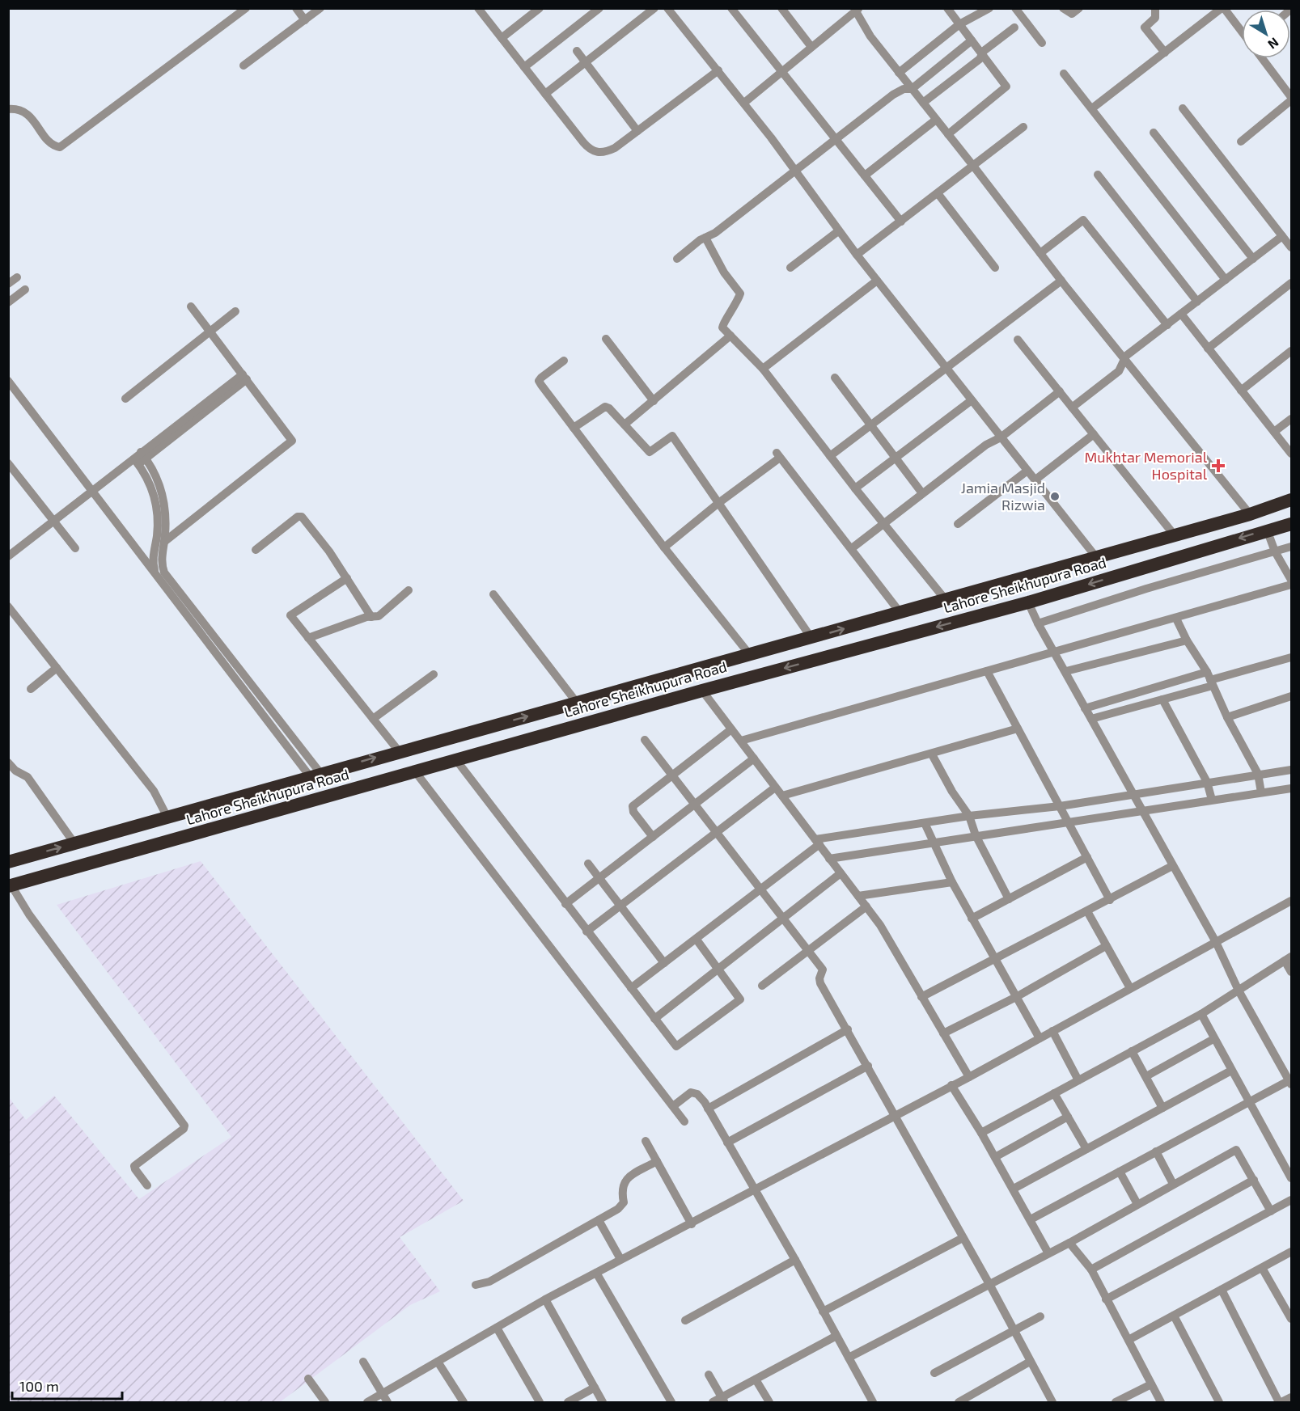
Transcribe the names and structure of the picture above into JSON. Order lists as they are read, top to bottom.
{
  "streets": {
    "highway": ["Lahore Sheikhupura Road"]
  },
  "places": {
    "health": ["Mukhtar Memorial Hospital"],
    "other": ["Jamia Masjid Rizwia"]
  },
  "scale_bar": "100 m",
  "north": "bottom right"
}
